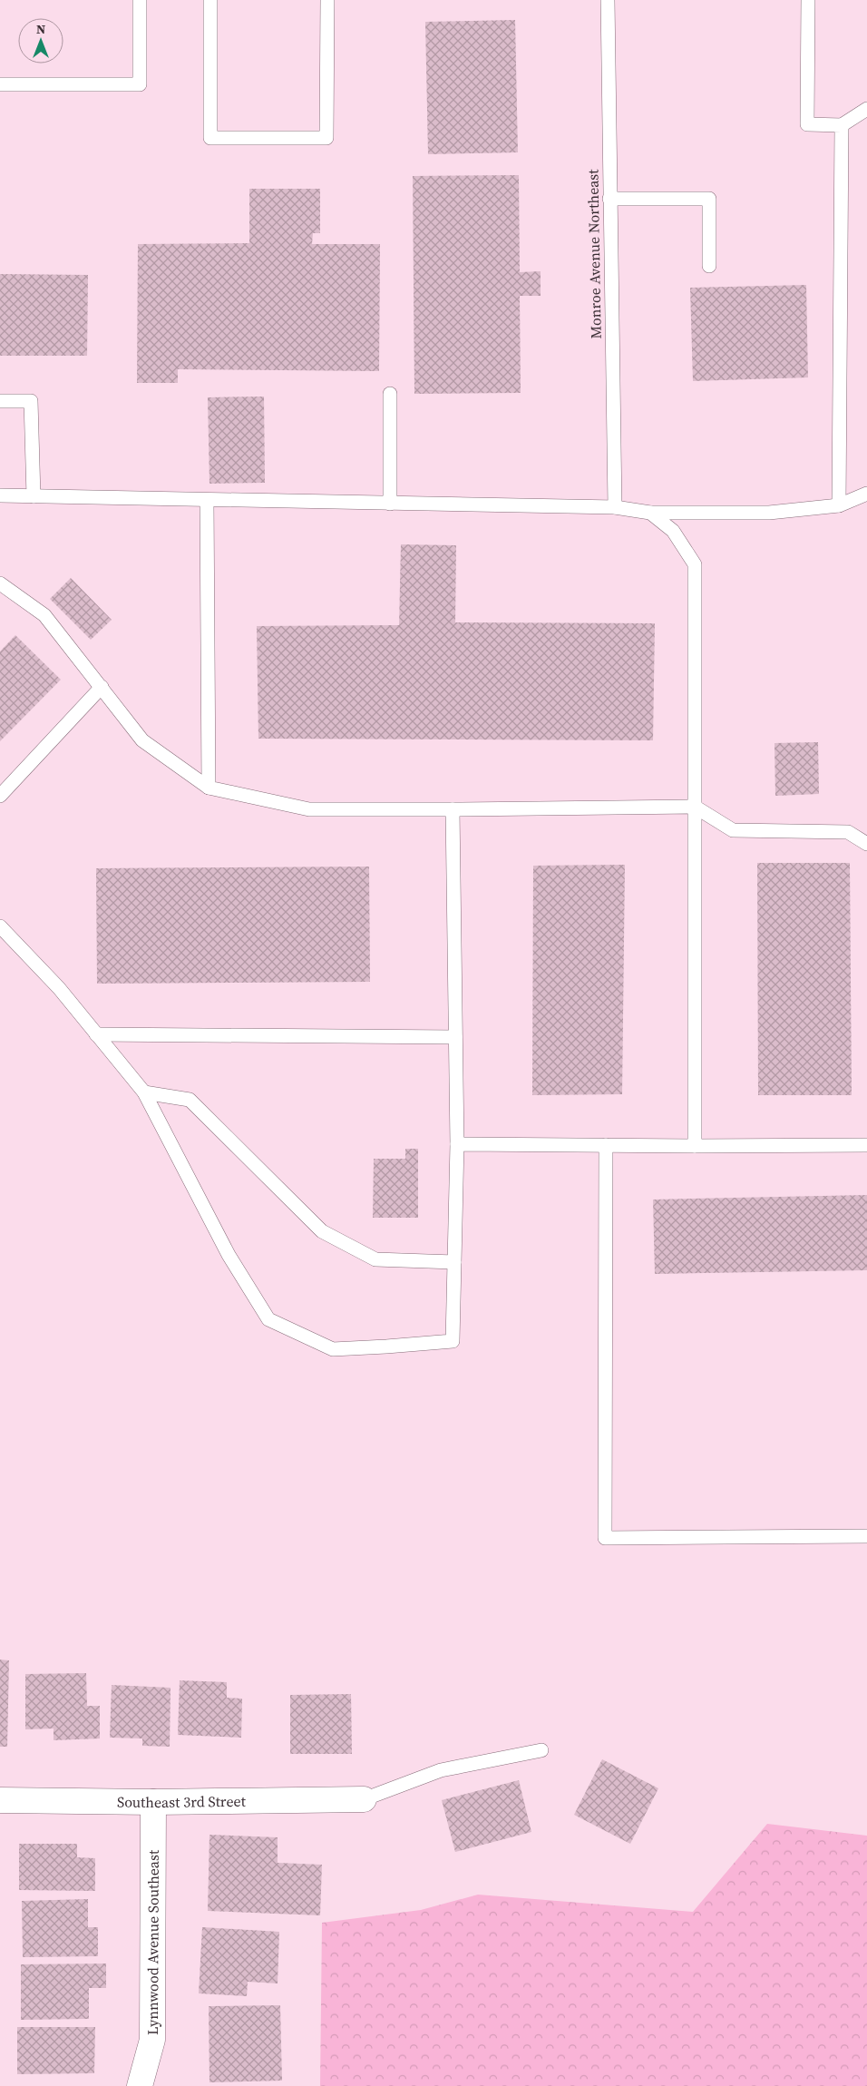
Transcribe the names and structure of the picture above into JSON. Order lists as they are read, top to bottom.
{
  "streets": {
    "street": ["Southeast 3rd Street", "Lynnwood Avenue Southeast"],
    "lane": ["Monroe Avenue Northeast"]
  },
  "crossings": [
    ["Southeast 3rd Street", "Lynnwood Avenue Southeast"]
  ],
  "north": "top"
}
